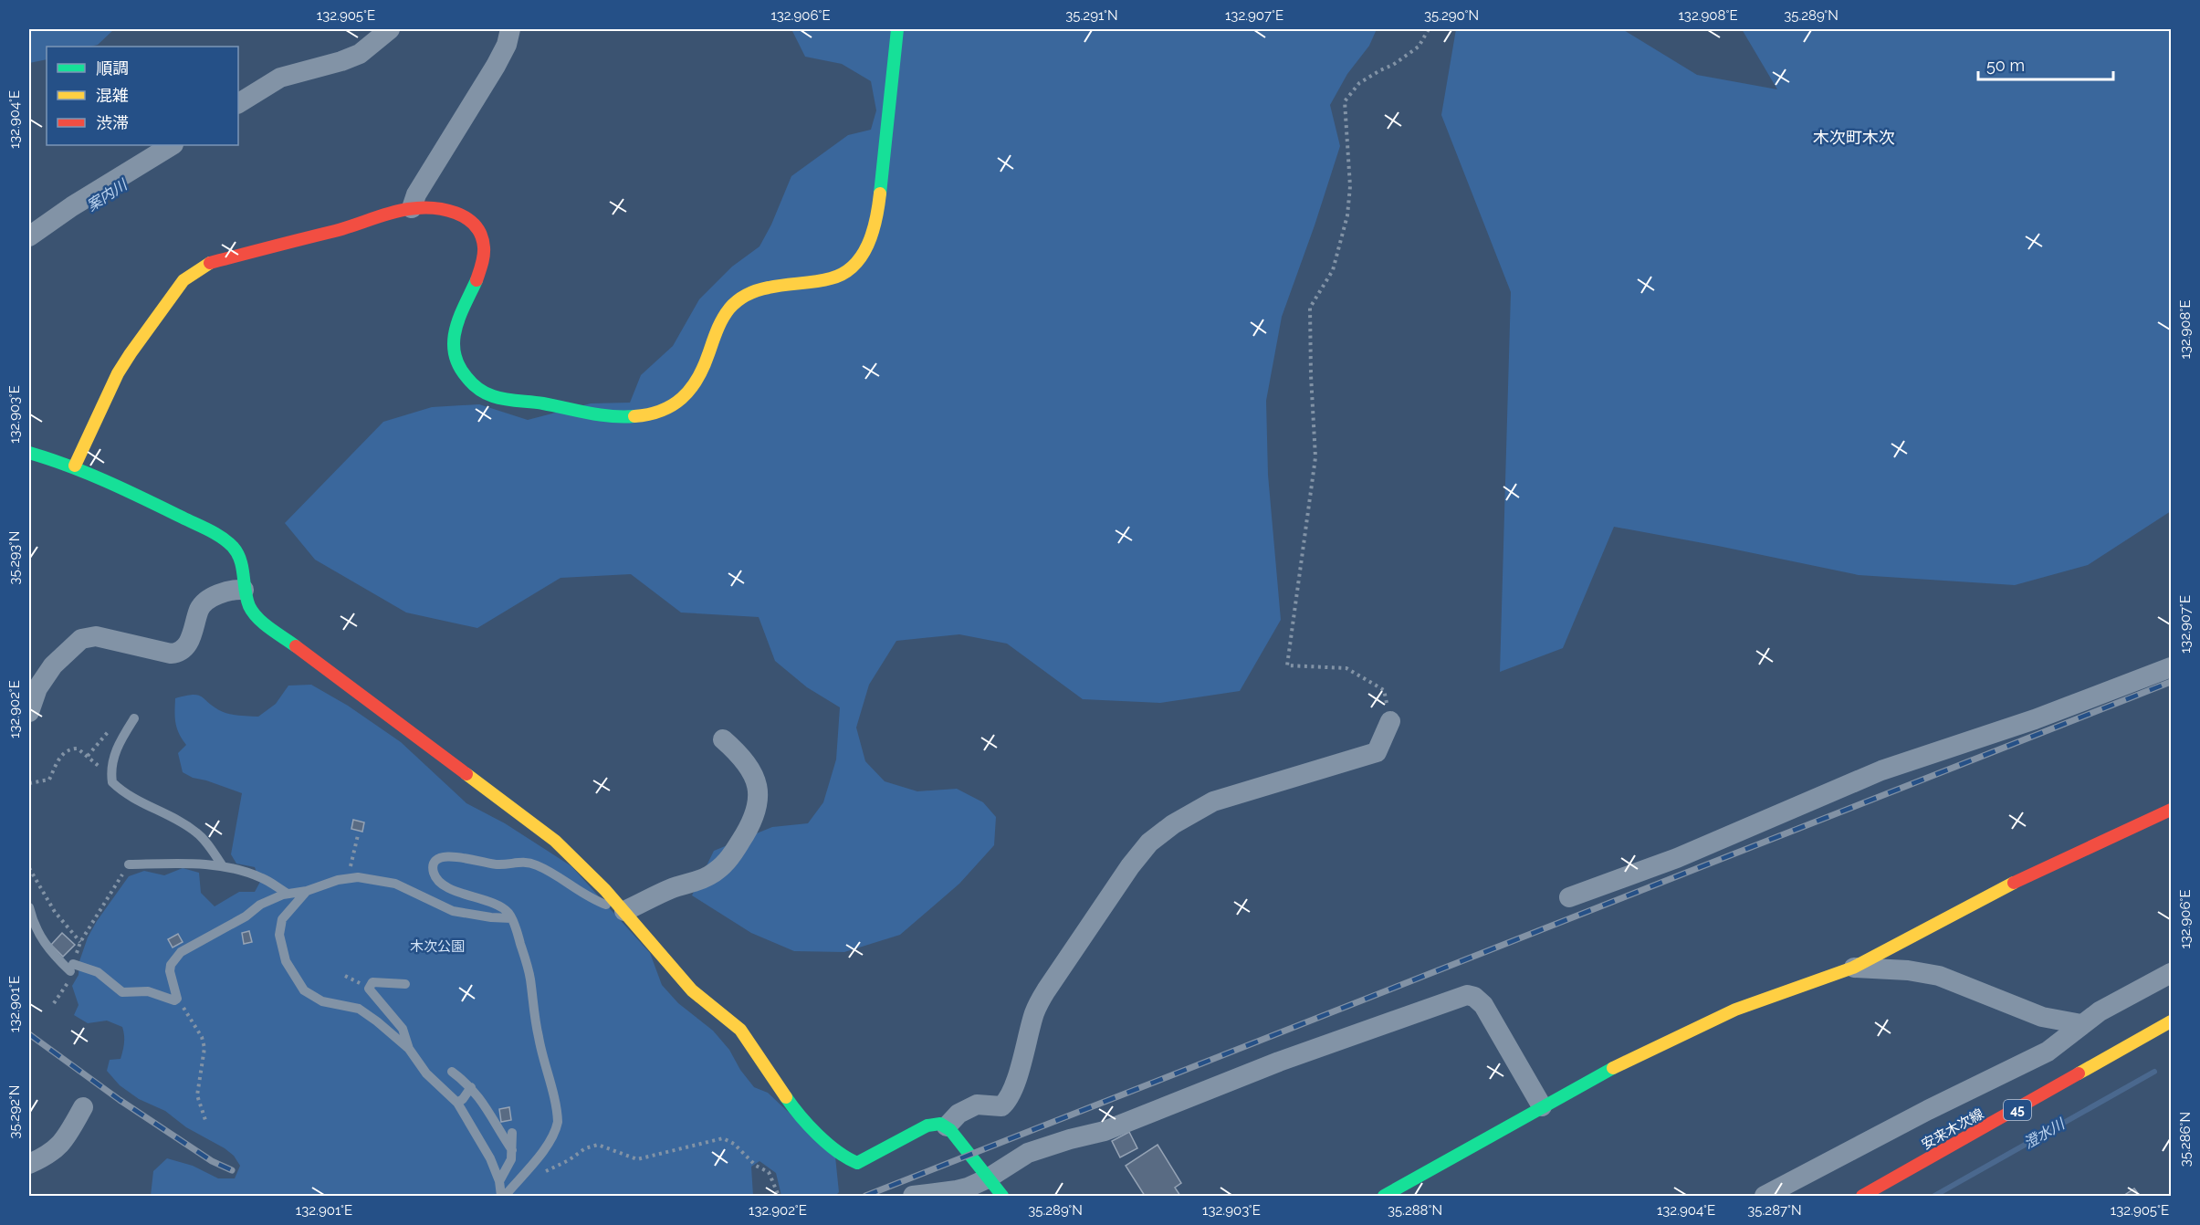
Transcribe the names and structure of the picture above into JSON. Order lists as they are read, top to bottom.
{
  "streets": {
    "street": ["45", "安来木次線"]
  },
  "districts": ["木次町木次"],
  "water": ["案内川", "澄水川"],
  "parks": ["木次公園"],
  "legend": ["順調", "混雑", "渋滞"],
  "scale_bar": "50 m",
  "coordinates": [
    "132.905°E",
    "132.906°E",
    "35.291°N",
    "132.907°E",
    "35.290°N",
    "132.908°E",
    "35.289°N",
    "132.904°E",
    "132.903°E",
    "35.293°N",
    "132.902°E",
    "132.901°E",
    "35.292°N",
    "35.286°N",
    "35.288°N",
    "35.287°N"
  ]
}
